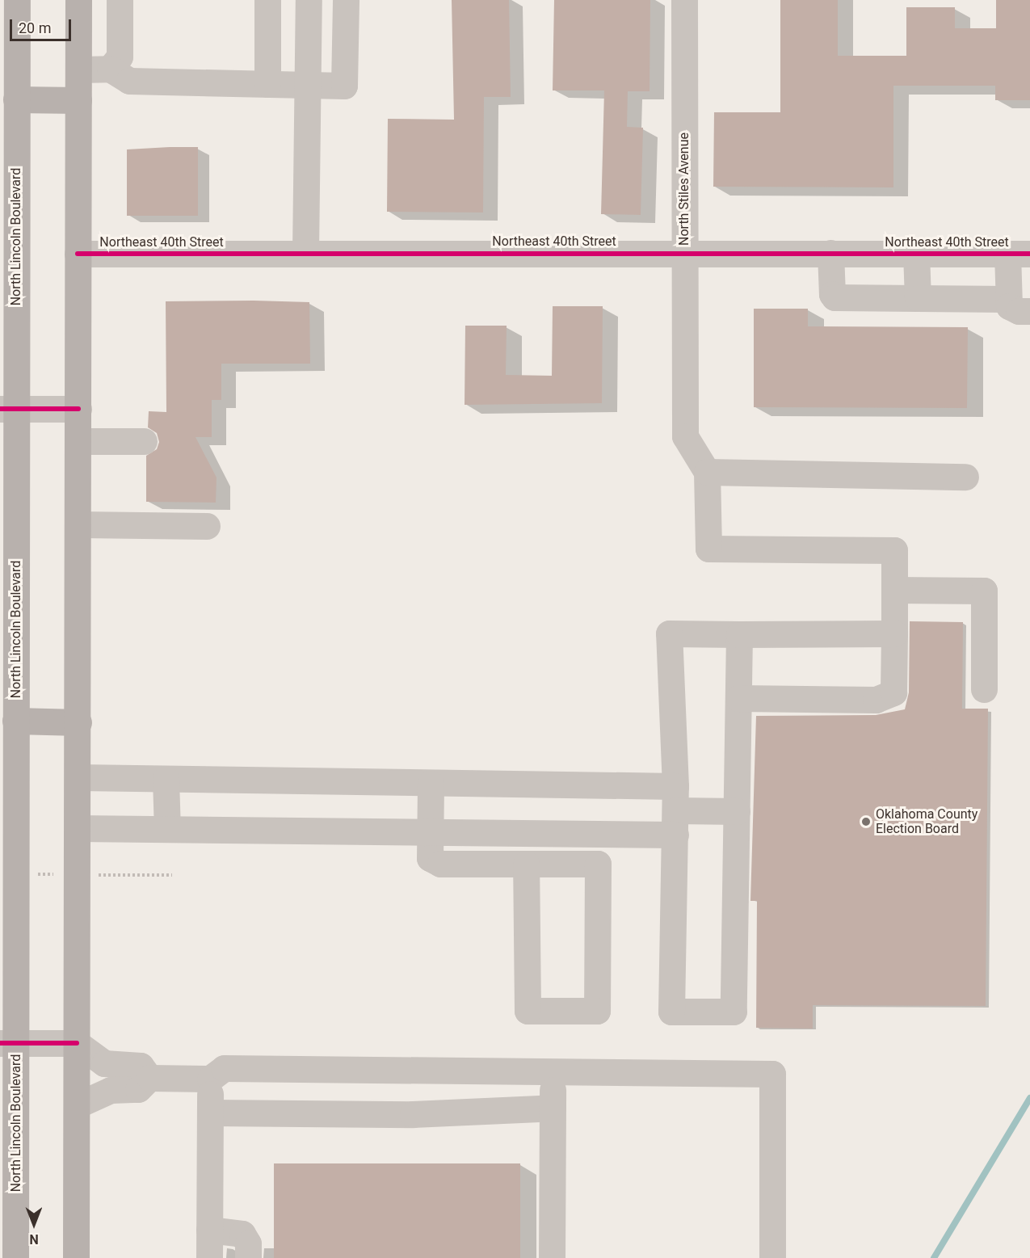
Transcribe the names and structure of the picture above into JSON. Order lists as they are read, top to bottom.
{
  "streets": {
    "main road": ["North Lincoln Boulevard"],
    "street": ["North Stiles Avenue", "Northeast 40th Street"]
  },
  "crossings": [
    ["North Stiles Avenue", "Northeast 40th Street"]
  ],
  "places": ["Oklahoma County Election Board"],
  "scale_bar": "20 m",
  "north": "bottom"
}
